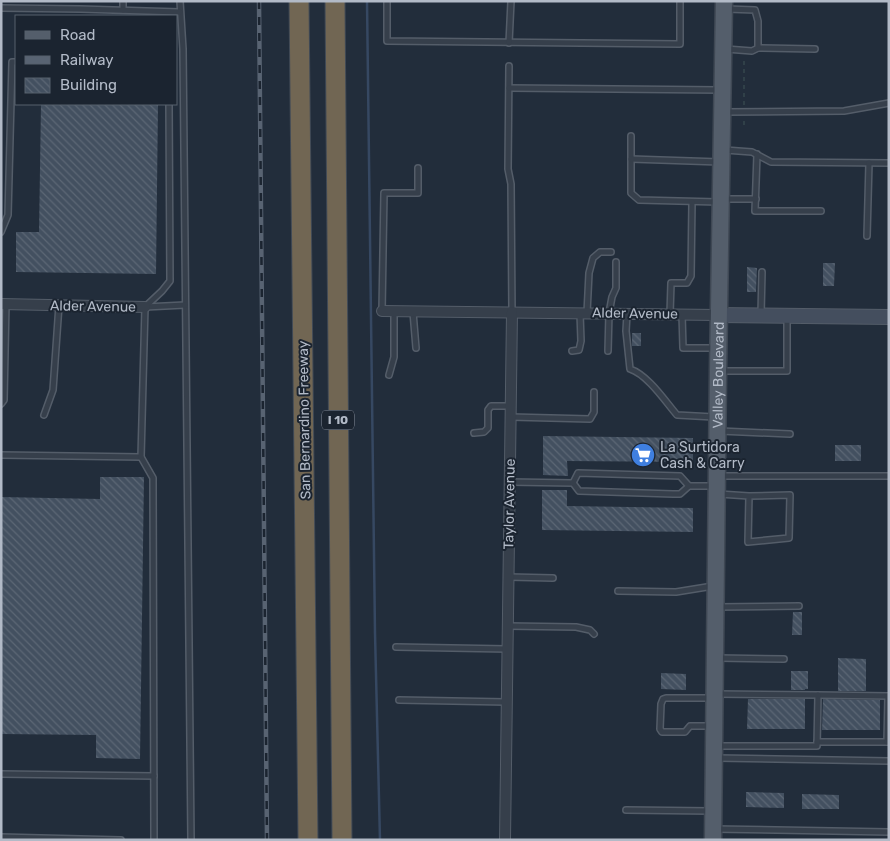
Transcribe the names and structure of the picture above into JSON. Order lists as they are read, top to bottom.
{
  "streets": {
    "highway": ["San Bernardino Freeway", "I 10"],
    "main road": ["Alder Avenue", "Valley Boulevard"],
    "street": ["Taylor Avenue"]
  },
  "crossings": [
    ["Alder Avenue", "Valley Boulevard"],
    ["Alder Avenue", "Taylor Avenue"]
  ],
  "places": {
    "supermarket": ["La Surtidora Cash & Carry"]
  },
  "legend": ["Road", "Railway", "Building"]
}
